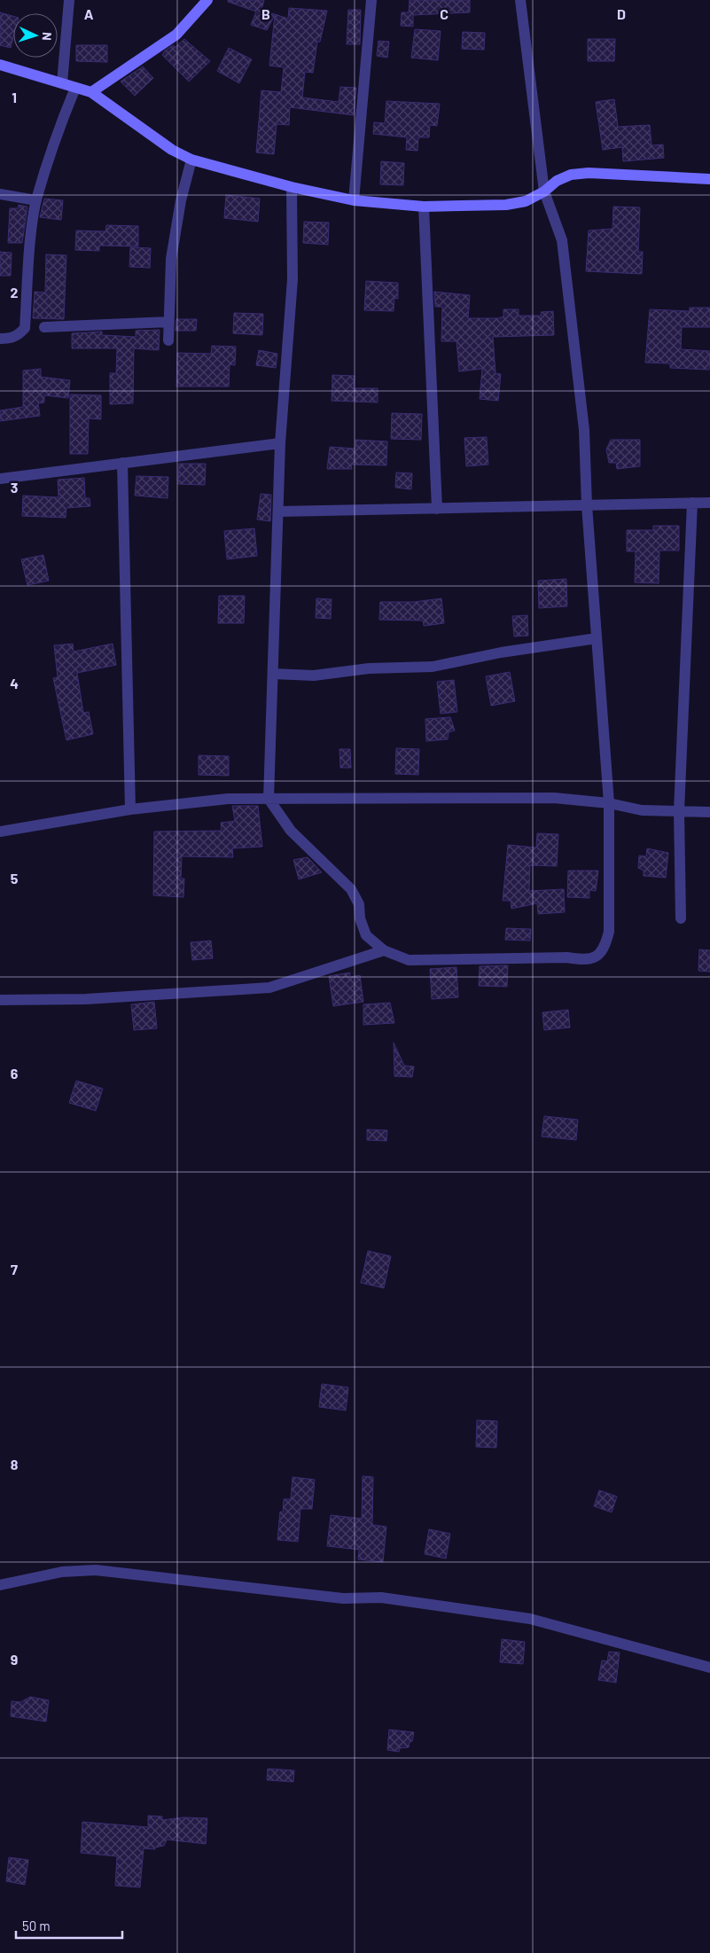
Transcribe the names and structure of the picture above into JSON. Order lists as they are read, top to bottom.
{
  "scale_bar": "50 m",
  "north": "right",
  "grid": {
    "columns": [
      "A",
      "B",
      "C",
      "D"
    ],
    "rows": [
      "1",
      "2",
      "3",
      "4",
      "5",
      "6",
      "7",
      "8",
      "9"
    ]
  }
}
